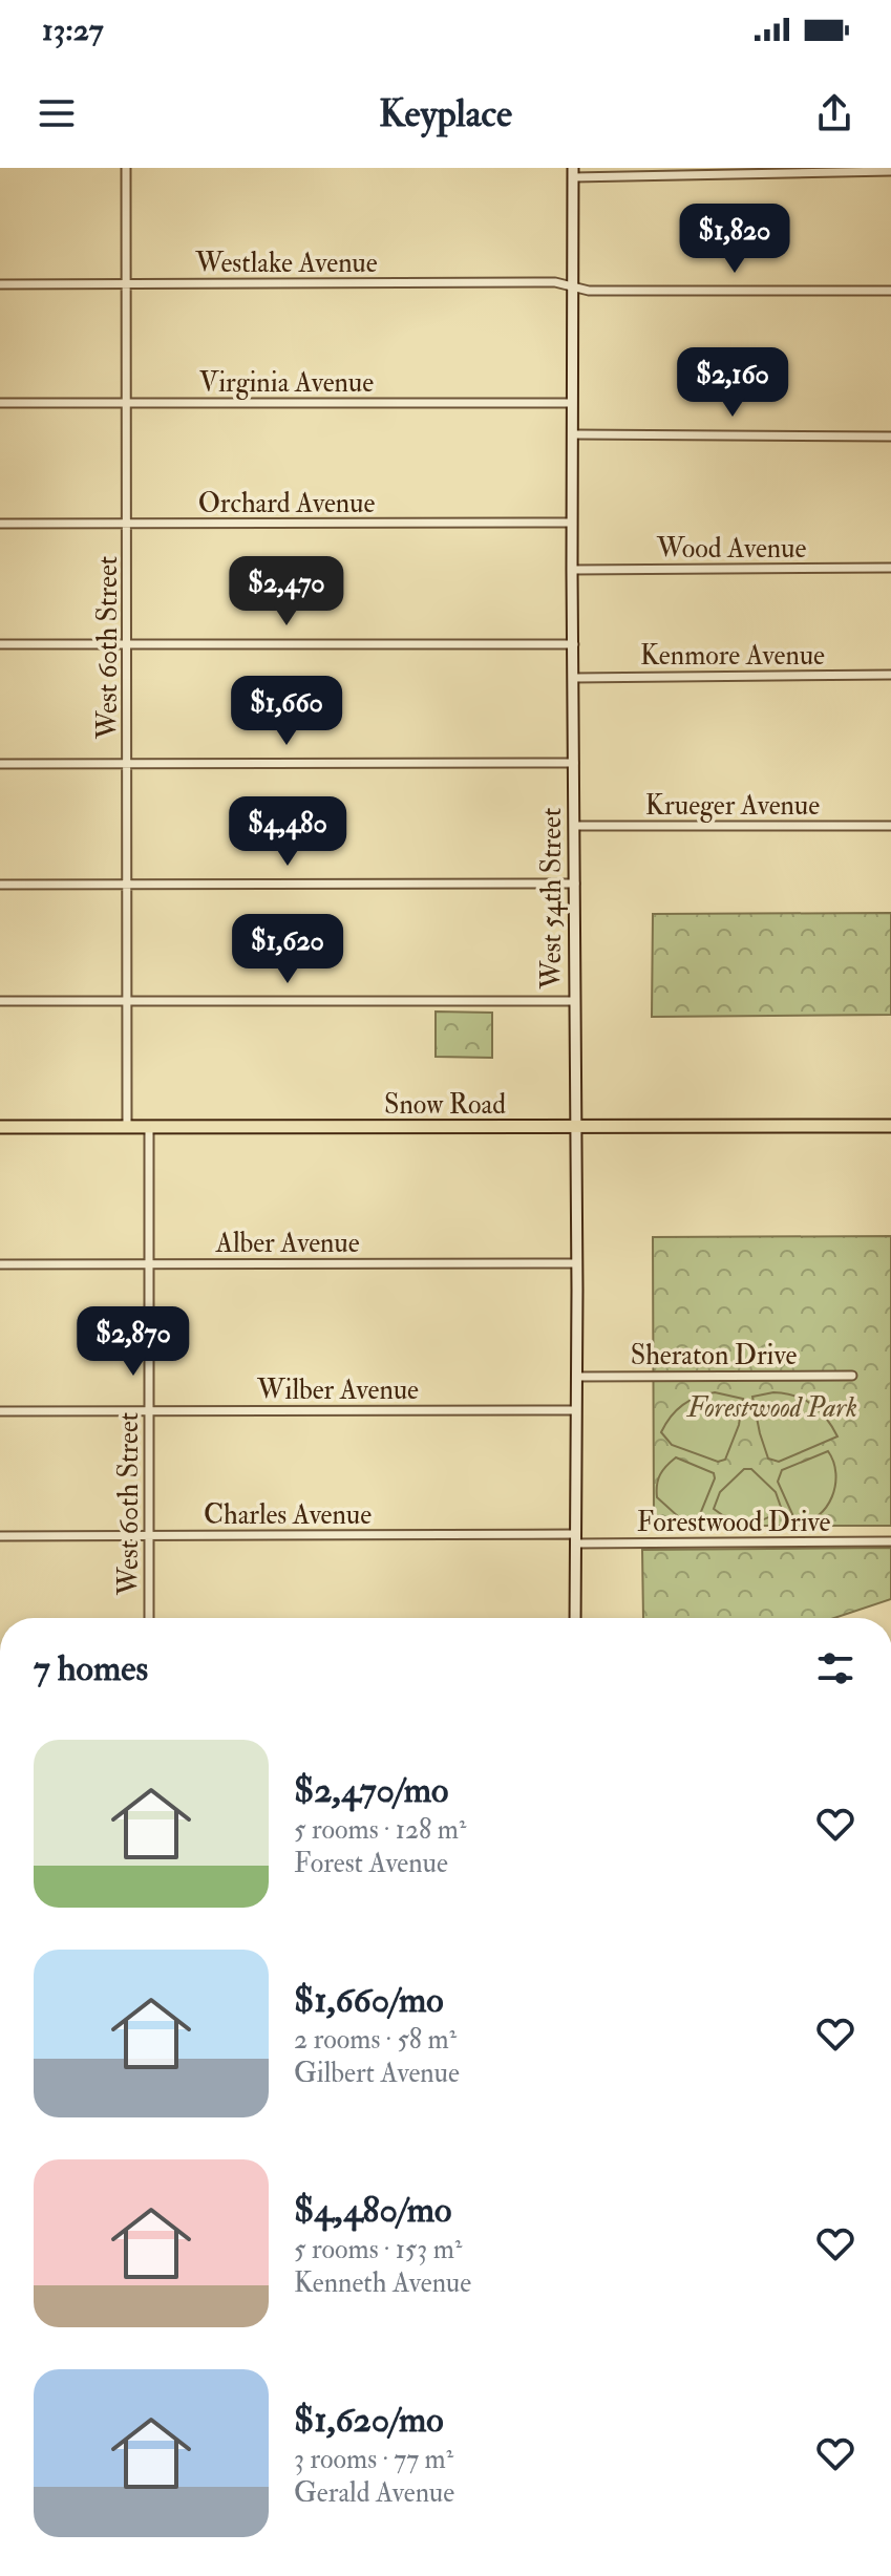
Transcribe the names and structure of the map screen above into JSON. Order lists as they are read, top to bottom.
{
  "streets": {
    "main road": ["Snow Road"],
    "street": [
      "Westlake Avenue",
      "Virginia Avenue",
      "Orchard Avenue",
      "Wood Avenue",
      "West 60th Street",
      "Kenmore Avenue",
      "Krueger Avenue",
      "West 54th Street",
      "Alber Avenue",
      "Sheraton Drive",
      "Wilber Avenue",
      "Charles Avenue",
      "Forestwood Drive"
    ]
  },
  "crossings": [
    ["Westlake Avenue", "West 60th Street"],
    ["Westlake Avenue", "West 54th Street"],
    ["Virginia Avenue", "West 60th Street"],
    ["Virginia Avenue", "West 54th Street"],
    ["Orchard Avenue", "West 60th Street"],
    ["Orchard Avenue", "West 54th Street"],
    ["Wood Avenue", "West 54th Street"],
    ["West 60th Street", "Snow Road"],
    ["West 60th Street", "Alber Avenue"],
    ["West 60th Street", "Wilber Avenue"],
    ["West 60th Street", "Charles Avenue"],
    ["Kenmore Avenue", "West 54th Street"],
    ["Krueger Avenue", "West 54th Street"],
    ["West 54th Street", "Snow Road"],
    ["West 54th Street", "Alber Avenue"],
    ["West 54th Street", "Sheraton Drive"],
    ["West 54th Street", "Wilber Avenue"],
    ["West 54th Street", "Charles Avenue"],
    ["West 54th Street", "Forestwood Drive"],
    ["Charles Avenue", "Forestwood Drive"]
  ],
  "parks": ["Forestwood Park"],
  "page": {
    "status": "13:27",
    "header": "Keyplace",
    "price": [
      "$1,820",
      "$2,160",
      "$2,470",
      "$1,660",
      "$4,480",
      "$1,620",
      "$2,870"
    ],
    "heading": "7 homes",
    "list": [
      {
        "name": "$2,470/mo",
        "note": "5 rooms · 128 m² · Forest Avenue"
      },
      {
        "name": "$1,660/mo",
        "note": "2 rooms · 58 m² · Gilbert Avenue"
      },
      {
        "name": "$4,480/mo",
        "note": "5 rooms · 153 m² · Kenneth Avenue"
      },
      {
        "name": "$1,620/mo",
        "note": "3 rooms · 77 m² · Gerald Avenue"
      }
    ]
  }
}
